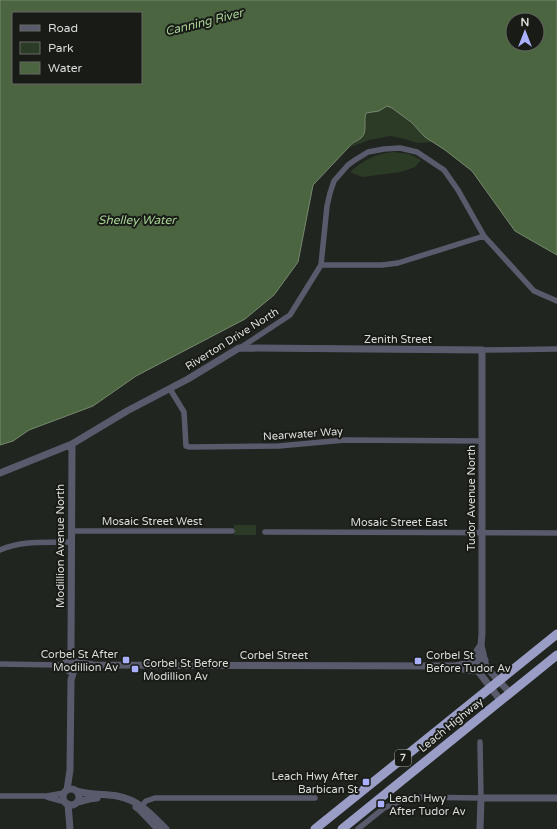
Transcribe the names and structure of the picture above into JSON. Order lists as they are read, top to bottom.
{
  "streets": {
    "highway": ["Leach Highway", "7"],
    "street": [
      "Riverton Drive North",
      "Zenith Street",
      "Nearwater Way",
      "Tudor Avenue North",
      "Mosaic Street West",
      "Mosaic Street East",
      "Modillion Avenue North",
      "Corbel Street"
    ]
  },
  "crossings": [
    ["Riverton Drive North", "Zenith Street"],
    ["Riverton Drive North", "Nearwater Way"],
    ["Riverton Drive North", "Modillion Avenue North"],
    ["Zenith Street", "Tudor Avenue North"],
    ["Nearwater Way", "Tudor Avenue North"],
    ["Tudor Avenue North", "Mosaic Street East"],
    ["Tudor Avenue North", "Corbel Street"],
    ["Tudor Avenue North", "Leach Highway"],
    ["Mosaic Street West", "Modillion Avenue North"],
    ["Modillion Avenue North", "Corbel Street"]
  ],
  "water": ["Canning River", "Shelley Water"],
  "places": {
    "transit": [
      "Corbel St After Modillion Av",
      "Corbel St Before Tudor Av",
      "Corbel St Before Modillion Av",
      "Leach Hwy After Barbican St",
      "Leach Hwy After Tudor Av"
    ]
  },
  "legend": ["Road", "Park", "Water"],
  "north": "top"
}
